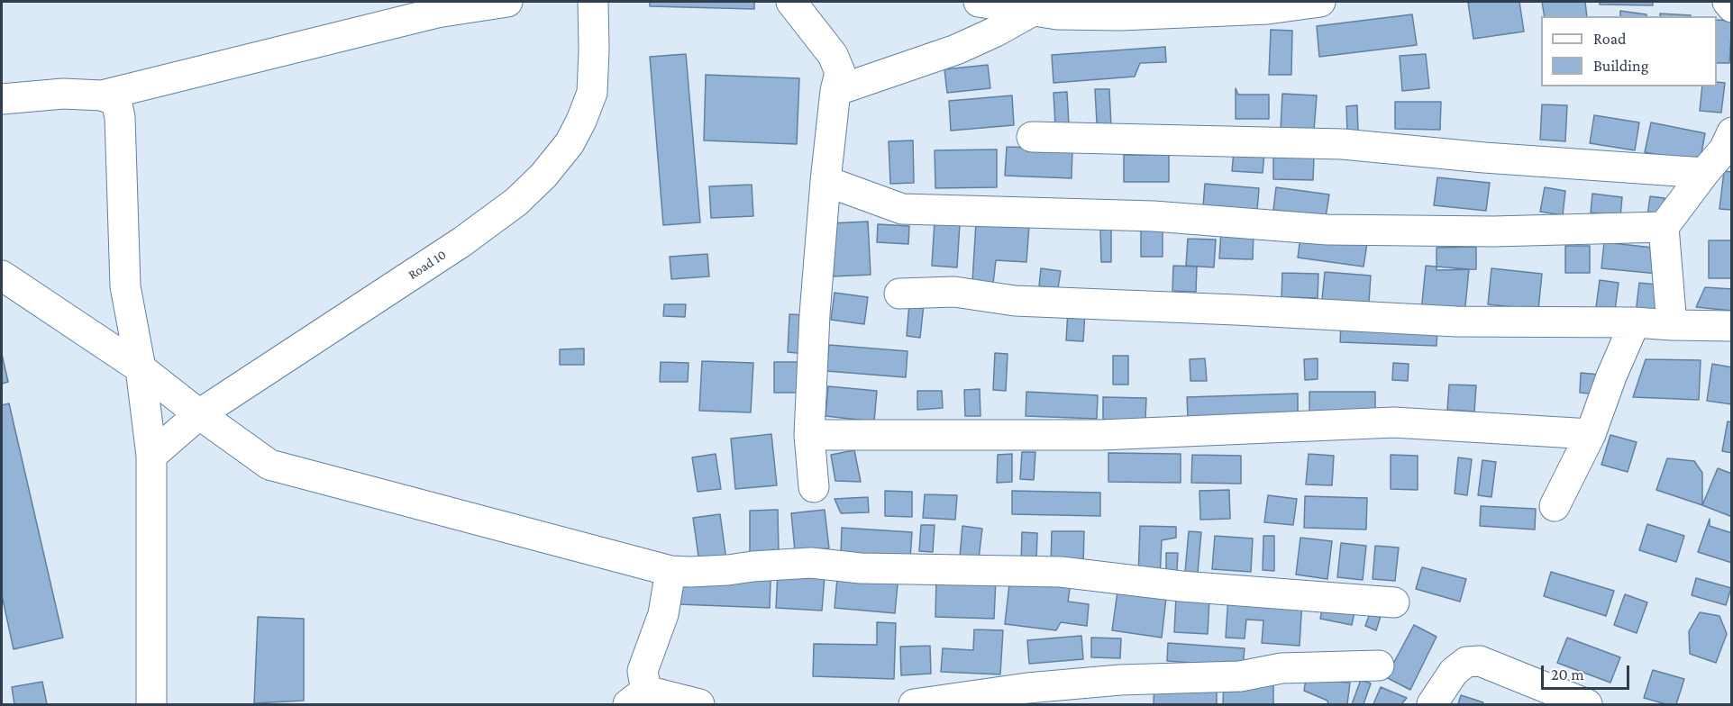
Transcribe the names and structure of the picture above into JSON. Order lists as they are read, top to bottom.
{
  "streets": {
    "street": ["Road 10"]
  },
  "legend": ["Road", "Building"],
  "scale_bar": "20 m"
}
